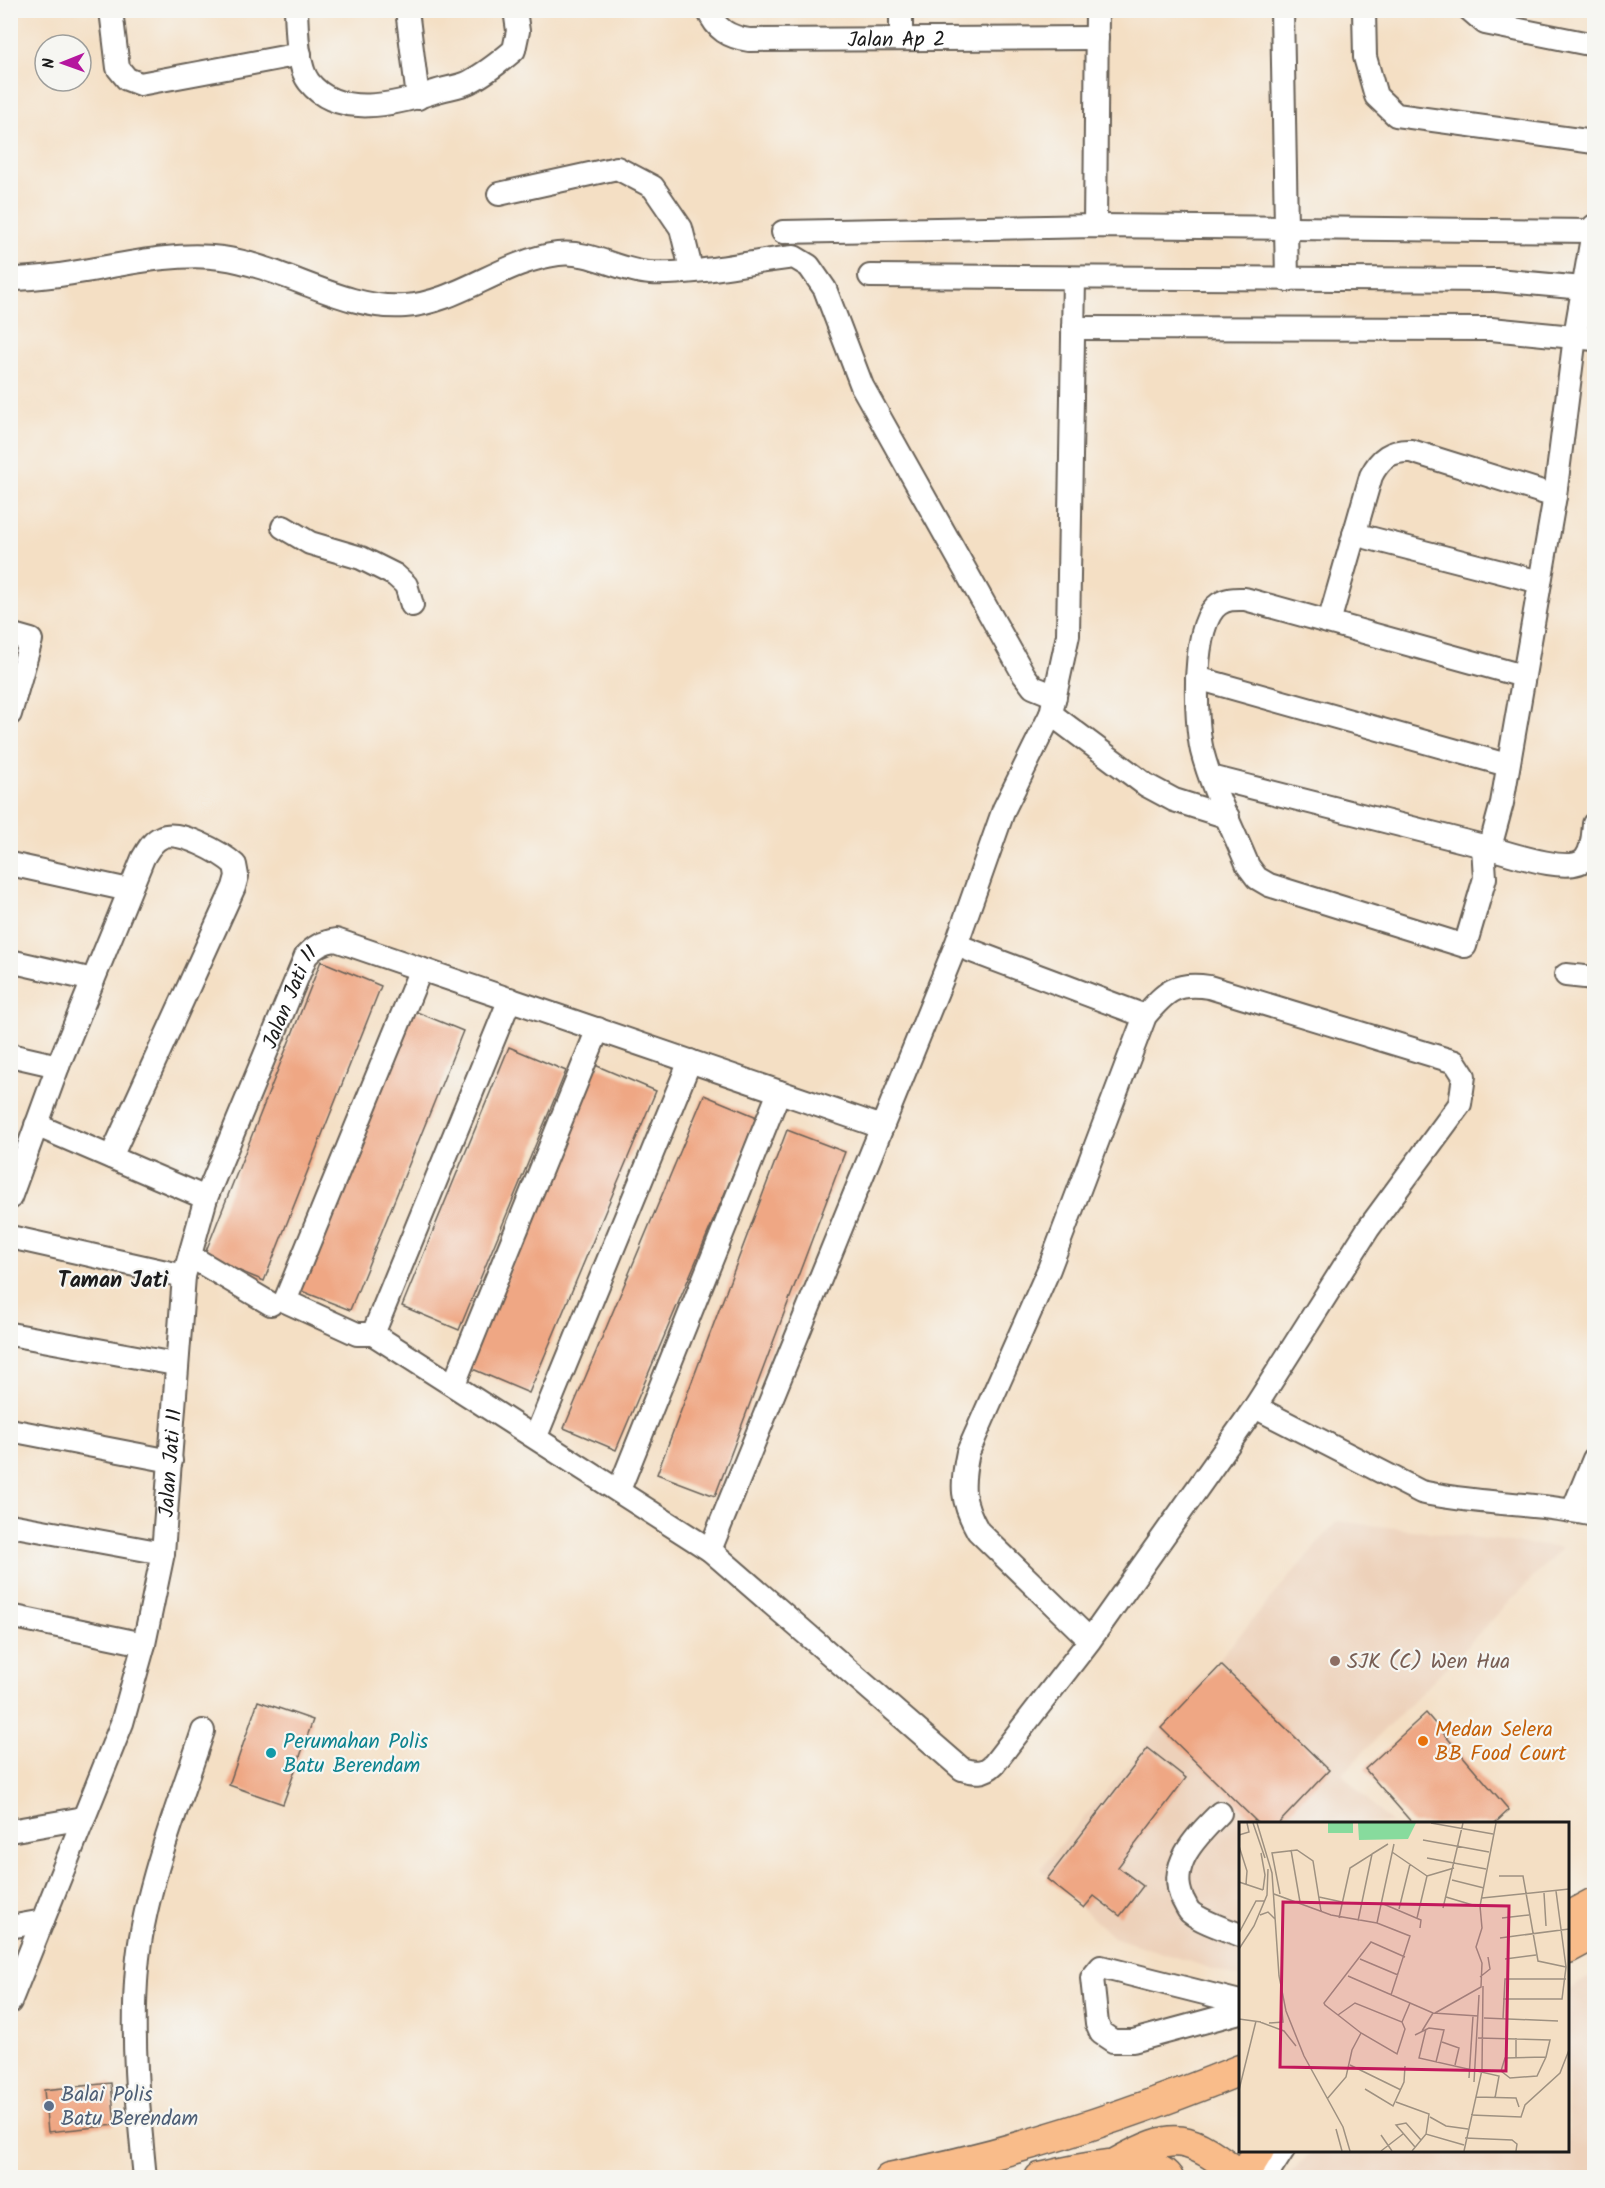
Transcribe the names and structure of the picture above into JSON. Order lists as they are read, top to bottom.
{
  "streets": {
    "street": ["Jalan Ap 2", "Jalan Jati 11"]
  },
  "districts": ["Taman Jati"],
  "places": [
    "SJK (C) Wen Hua",
    "Medan Selera BB Food Court",
    "Perumahan Polis Batu Berendam",
    "Balai Polis Batu Berendam"
  ],
  "north": "left"
}
